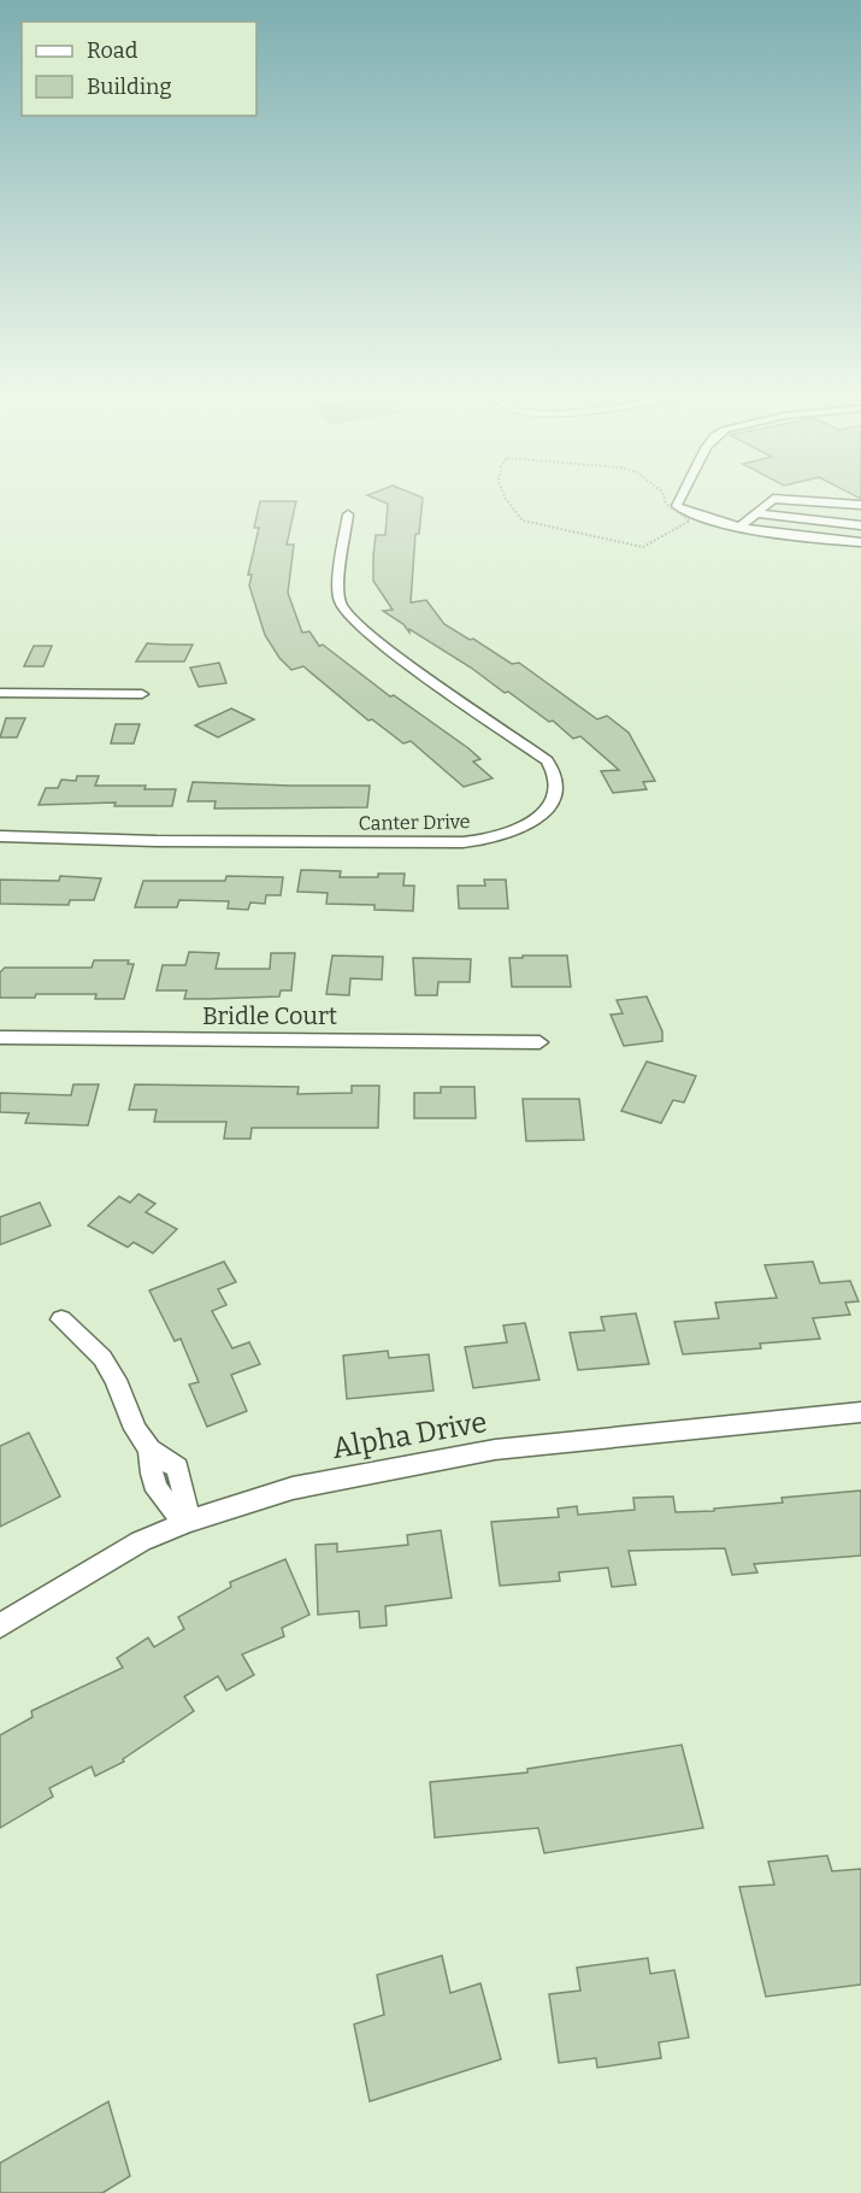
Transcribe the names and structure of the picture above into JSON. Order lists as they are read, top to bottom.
{
  "streets": {
    "street": ["Canter Drive", "Bridle Court", "Alpha Drive"]
  },
  "legend": ["Road", "Building"]
}
